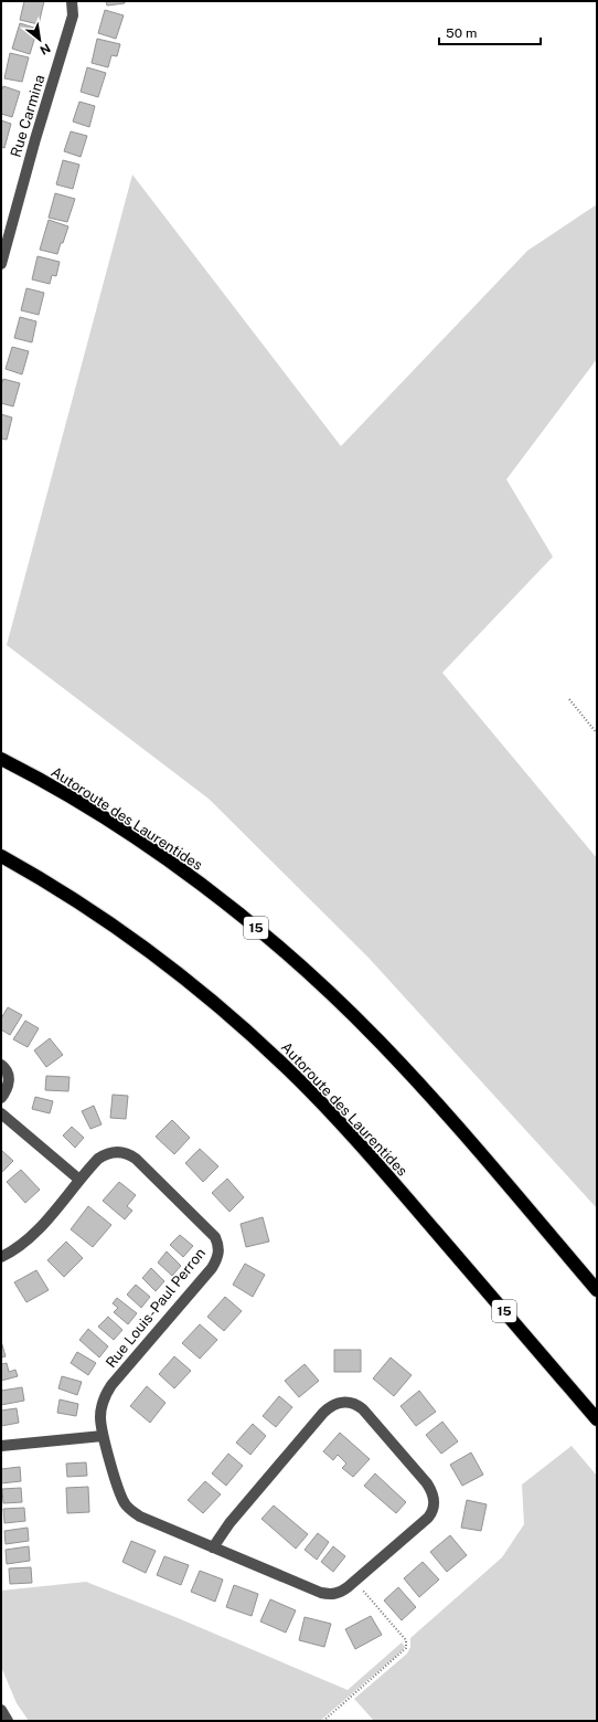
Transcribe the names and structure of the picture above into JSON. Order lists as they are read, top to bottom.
{
  "streets": {
    "highway": ["Autoroute des Laurentides", "15"],
    "street": ["Rue Carmina", "Rue Louis-Paul Perron"]
  },
  "scale_bar": "50 m",
  "north": "bottom right"
}
